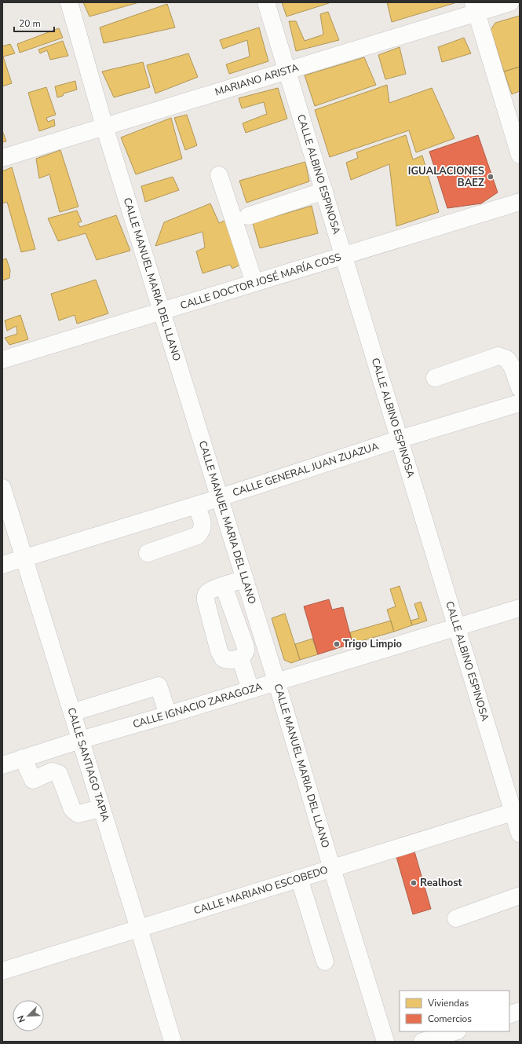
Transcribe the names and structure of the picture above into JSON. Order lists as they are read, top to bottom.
{
  "streets": {
    "street": [
      "MARIANO ARISTA",
      "CALLE ALBINO ESPINOSA",
      "CALLE MANUEL MARIA DEL LLANO",
      "CALLE DOCTOR JOSÉ MARÍA COSS",
      "CALLE GENERAL JUAN ZUAZUA",
      "CALLE IGNACIO ZARAGOZA",
      "CALLE SANTIAGO TAPIA",
      "CALLE MARIANO ESCOBEDO"
    ]
  },
  "crossings": [
    ["MARIANO ARISTA", "CALLE ALBINO ESPINOSA"],
    ["MARIANO ARISTA", "CALLE MANUEL MARIA DEL LLANO"],
    ["CALLE ALBINO ESPINOSA", "CALLE DOCTOR JOSÉ MARÍA COSS"],
    ["CALLE ALBINO ESPINOSA", "CALLE GENERAL JUAN ZUAZUA"],
    ["CALLE ALBINO ESPINOSA", "CALLE IGNACIO ZARAGOZA"],
    ["CALLE ALBINO ESPINOSA", "CALLE MARIANO ESCOBEDO"],
    ["CALLE MANUEL MARIA DEL LLANO", "CALLE DOCTOR JOSÉ MARÍA COSS"],
    ["CALLE MANUEL MARIA DEL LLANO", "CALLE GENERAL JUAN ZUAZUA"],
    ["CALLE MANUEL MARIA DEL LLANO", "CALLE IGNACIO ZARAGOZA"],
    ["CALLE MANUEL MARIA DEL LLANO", "CALLE MARIANO ESCOBEDO"],
    ["CALLE GENERAL JUAN ZUAZUA", "CALLE SANTIAGO TAPIA"],
    ["CALLE IGNACIO ZARAGOZA", "CALLE SANTIAGO TAPIA"],
    ["CALLE SANTIAGO TAPIA", "CALLE MARIANO ESCOBEDO"]
  ],
  "places": ["IGUALACIONES BAEZ", "Trigo Limpio", "Realhost"],
  "legend": ["Viviendas", "Comercios"],
  "scale_bar": "20 m",
  "north": "bottom left"
}
